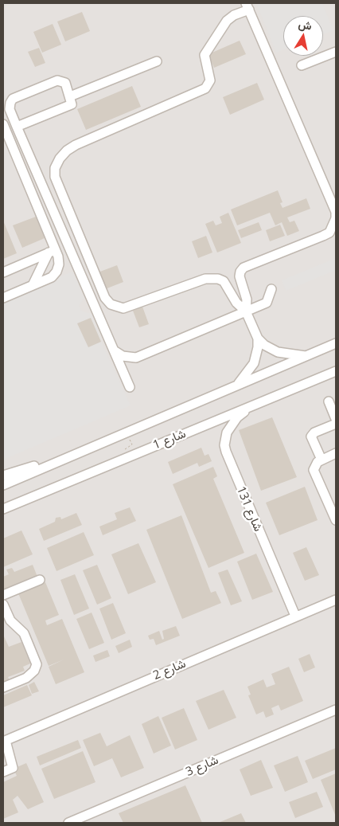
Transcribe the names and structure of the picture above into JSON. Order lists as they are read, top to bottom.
{
  "streets": {
    "street": [
      "شارع 1",
      "شارع 131",
      "شارع 2",
      "شارع 3"
    ]
  },
  "crossings": [
    ["شارع 1", "شارع 131"],
    ["شارع 131", "شارع 2"]
  ],
  "north": "top"
}
